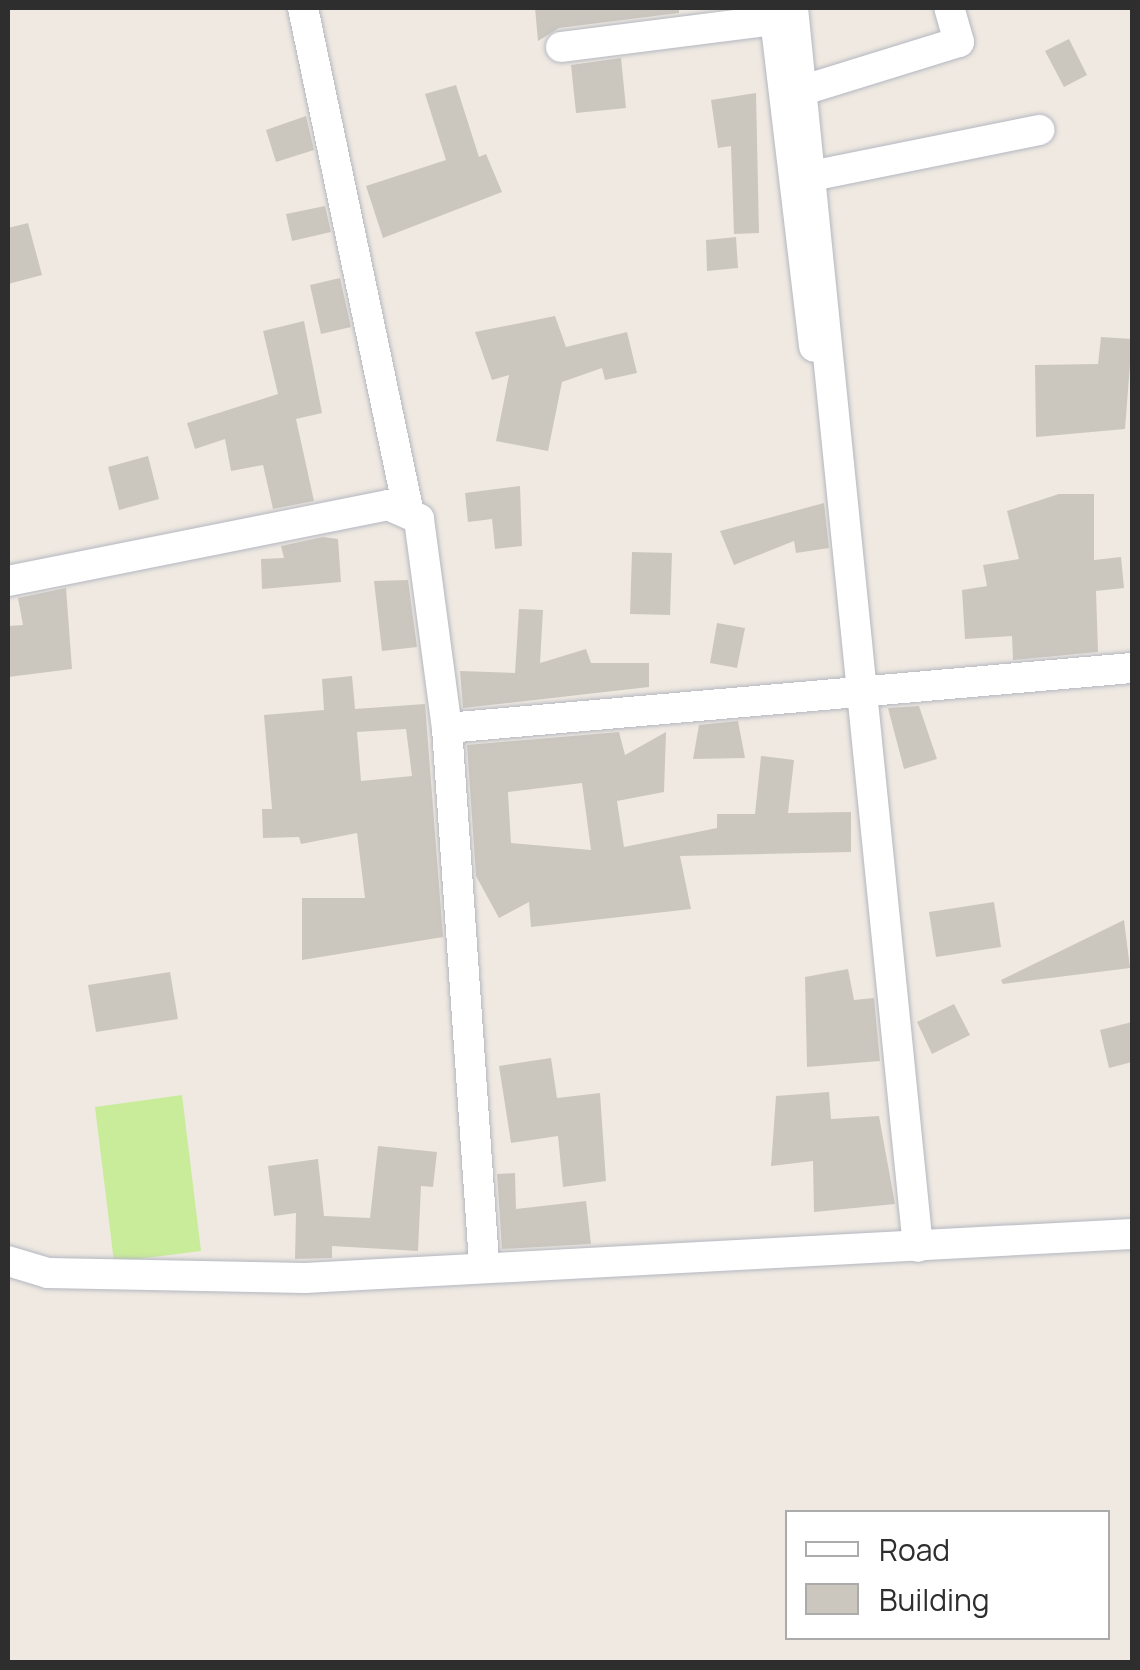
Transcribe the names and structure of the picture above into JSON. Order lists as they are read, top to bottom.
{
  "legend": ["Road", "Building"]
}
